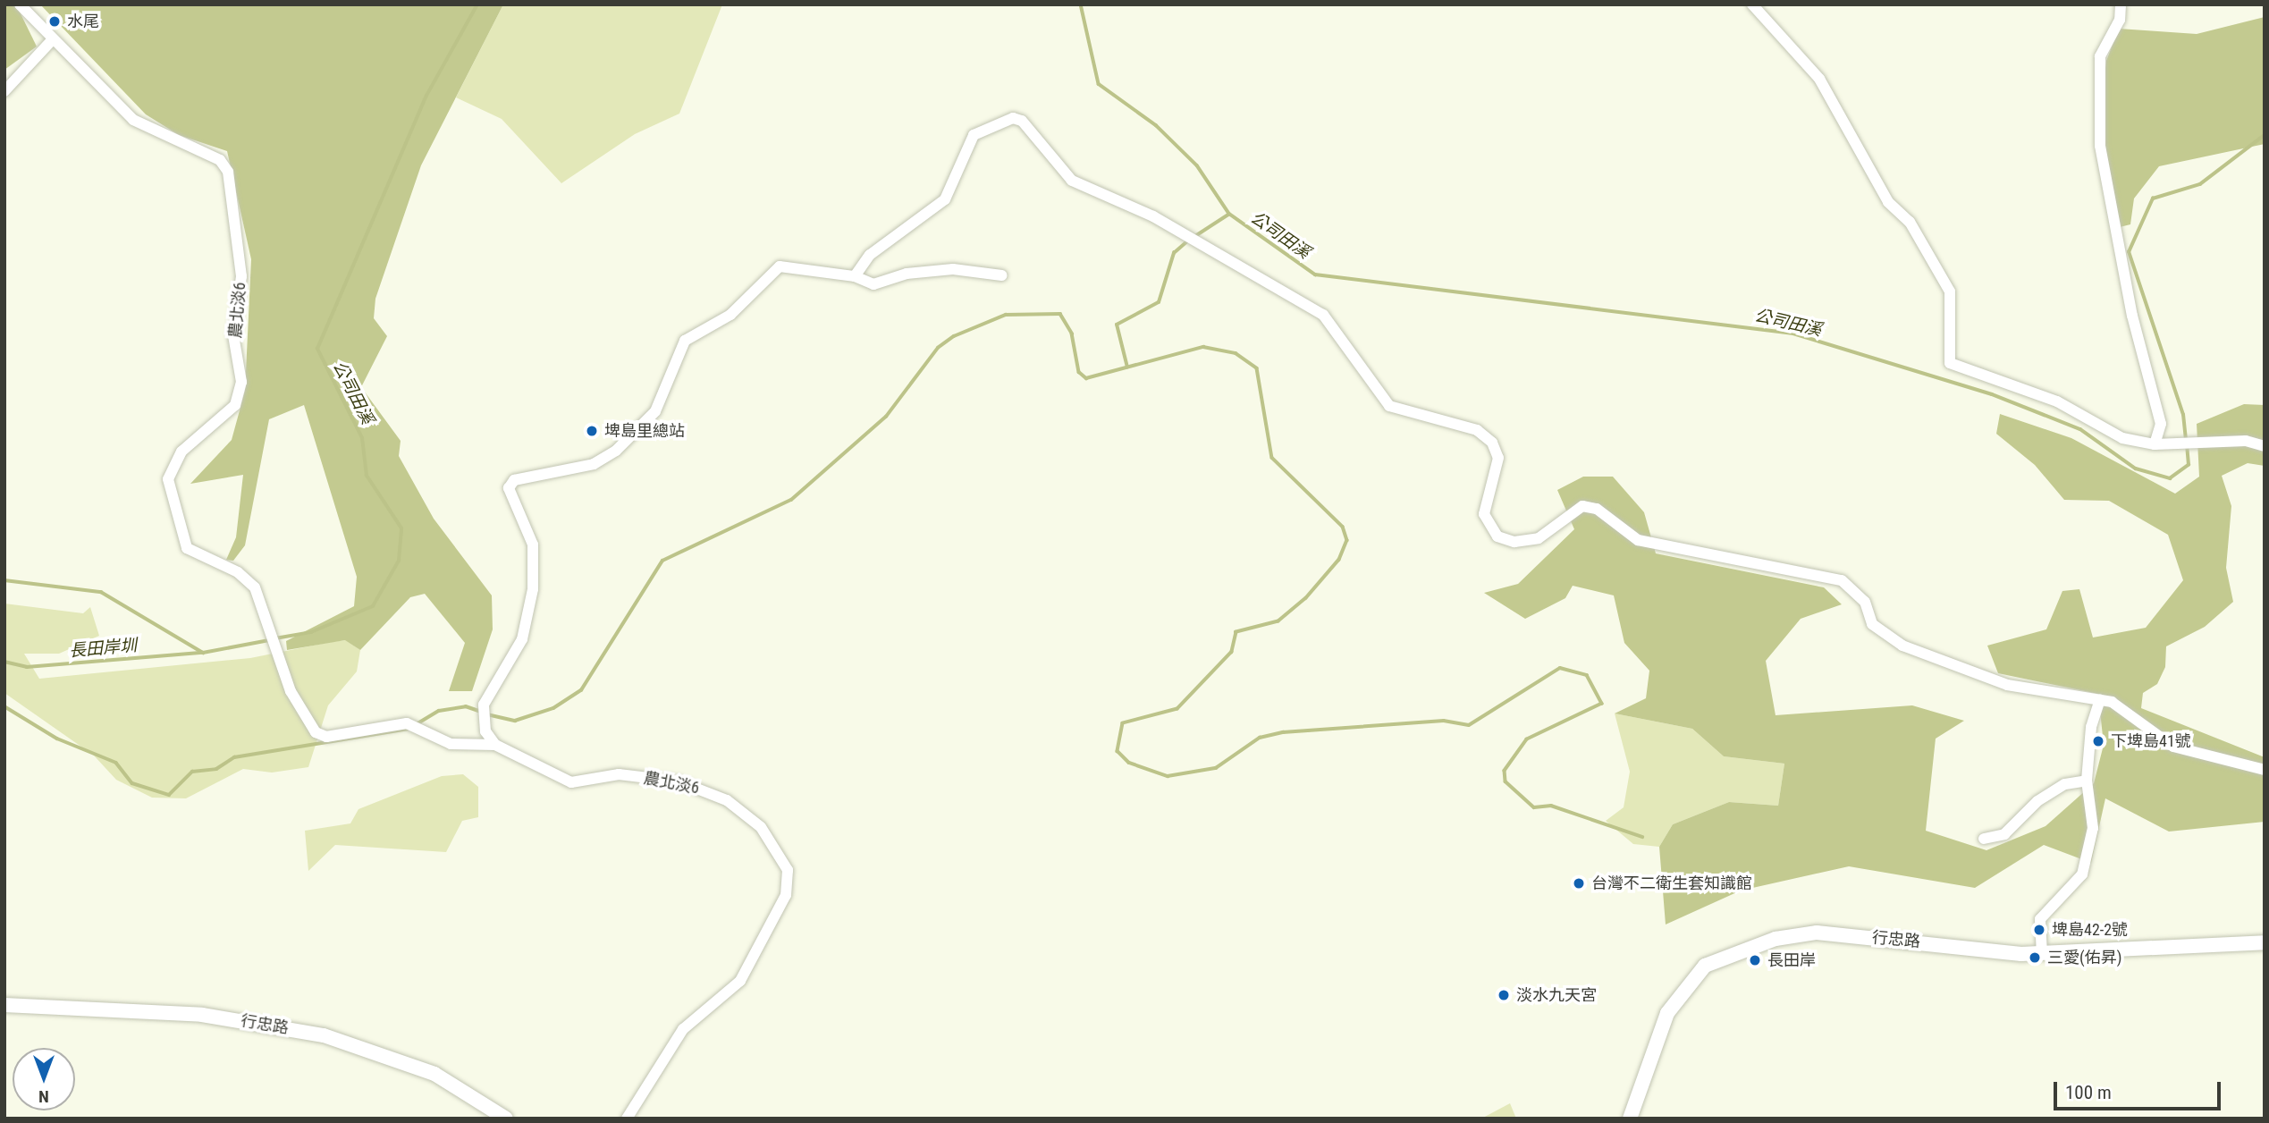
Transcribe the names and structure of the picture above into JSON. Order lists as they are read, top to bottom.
{
  "streets": {
    "street": ["農北淡6", "行忠路"]
  },
  "water": ["公司田溪", "長田岸圳"],
  "places": [
    "水尾",
    "埤島里總站",
    "下埤島41號",
    "台灣不二衛生套知識館",
    "埤島42-2號",
    "三愛(佑昇)",
    "長田岸",
    "淡水九天宮"
  ],
  "scale_bar": "100 m",
  "north": "bottom"
}
